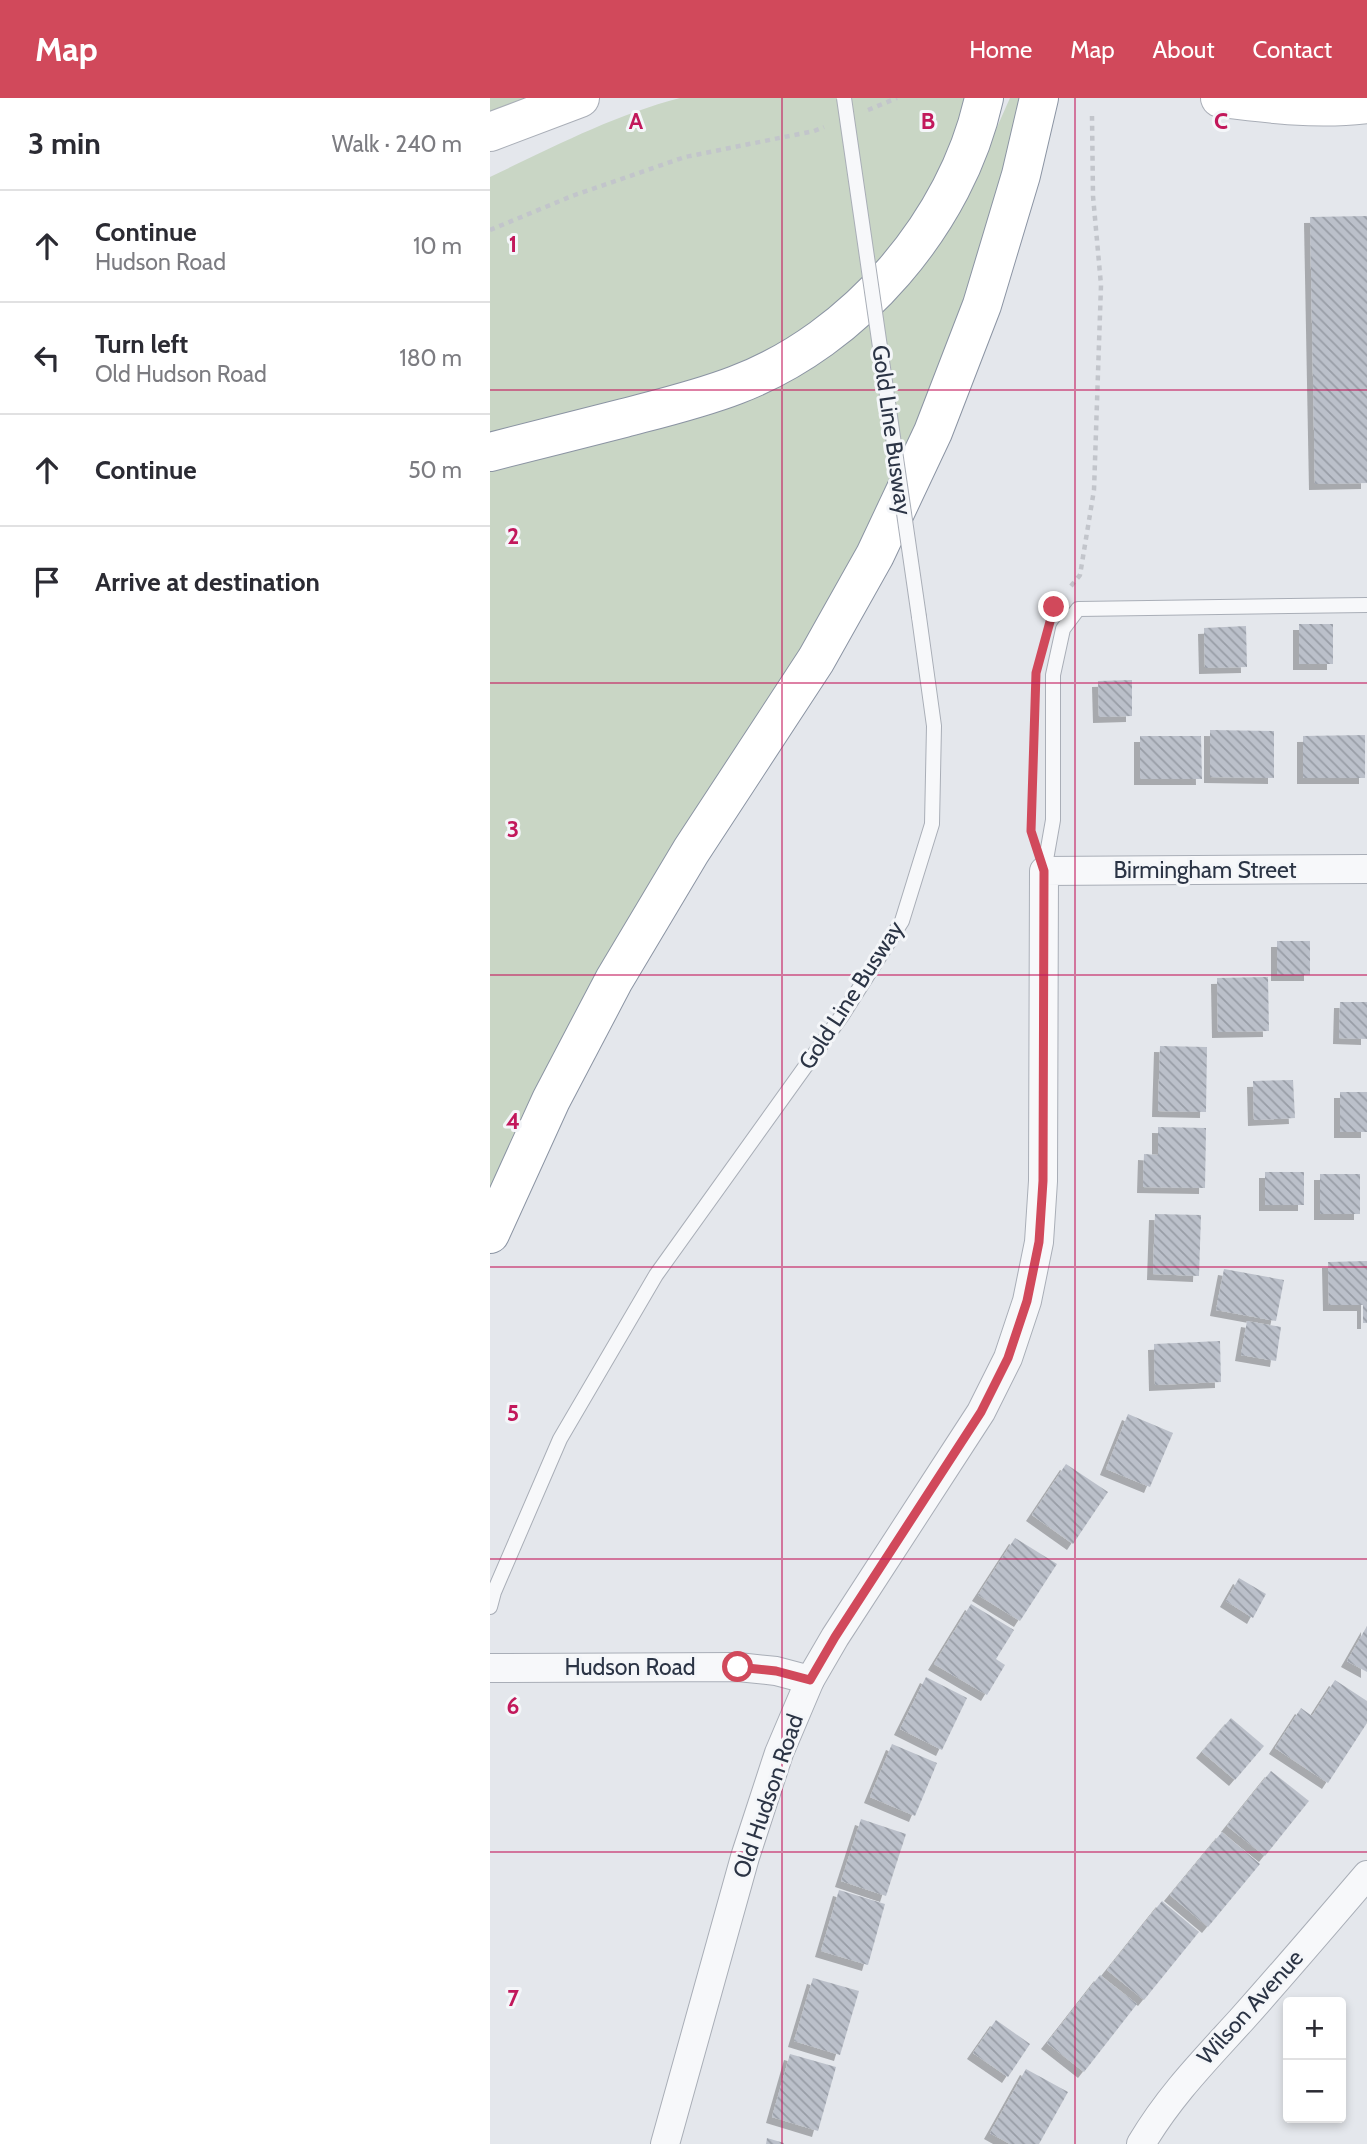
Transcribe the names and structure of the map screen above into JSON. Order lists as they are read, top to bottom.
{
  "streets": {
    "street": [
      "Birmingham Street",
      "Hudson Road",
      "Old Hudson Road",
      "Wilson Avenue"
    ],
    "lane": ["Gold Line Busway"]
  },
  "crossings": [
    ["Birmingham Street", "Old Hudson Road"],
    ["Hudson Road", "Old Hudson Road"]
  ],
  "page": {
    "header": "Map",
    "nav": [
      "Home",
      "Map",
      "About",
      "Contact"
    ],
    "heading": ["3 min", "Walk · 240 m"],
    "list": [
      ["Continue", "Hudson Road", "10 m"],
      ["Turn left", "Old Hudson Road", "180 m"],
      ["Continue", "50 m"],
      "Arrive at destination"
    ],
    "map_buttons": ["+", "−"]
  },
  "grid": {
    "columns": ["A", "B", "C"],
    "rows": [
      "1",
      "2",
      "3",
      "4",
      "5",
      "6",
      "7"
    ]
  }
}
